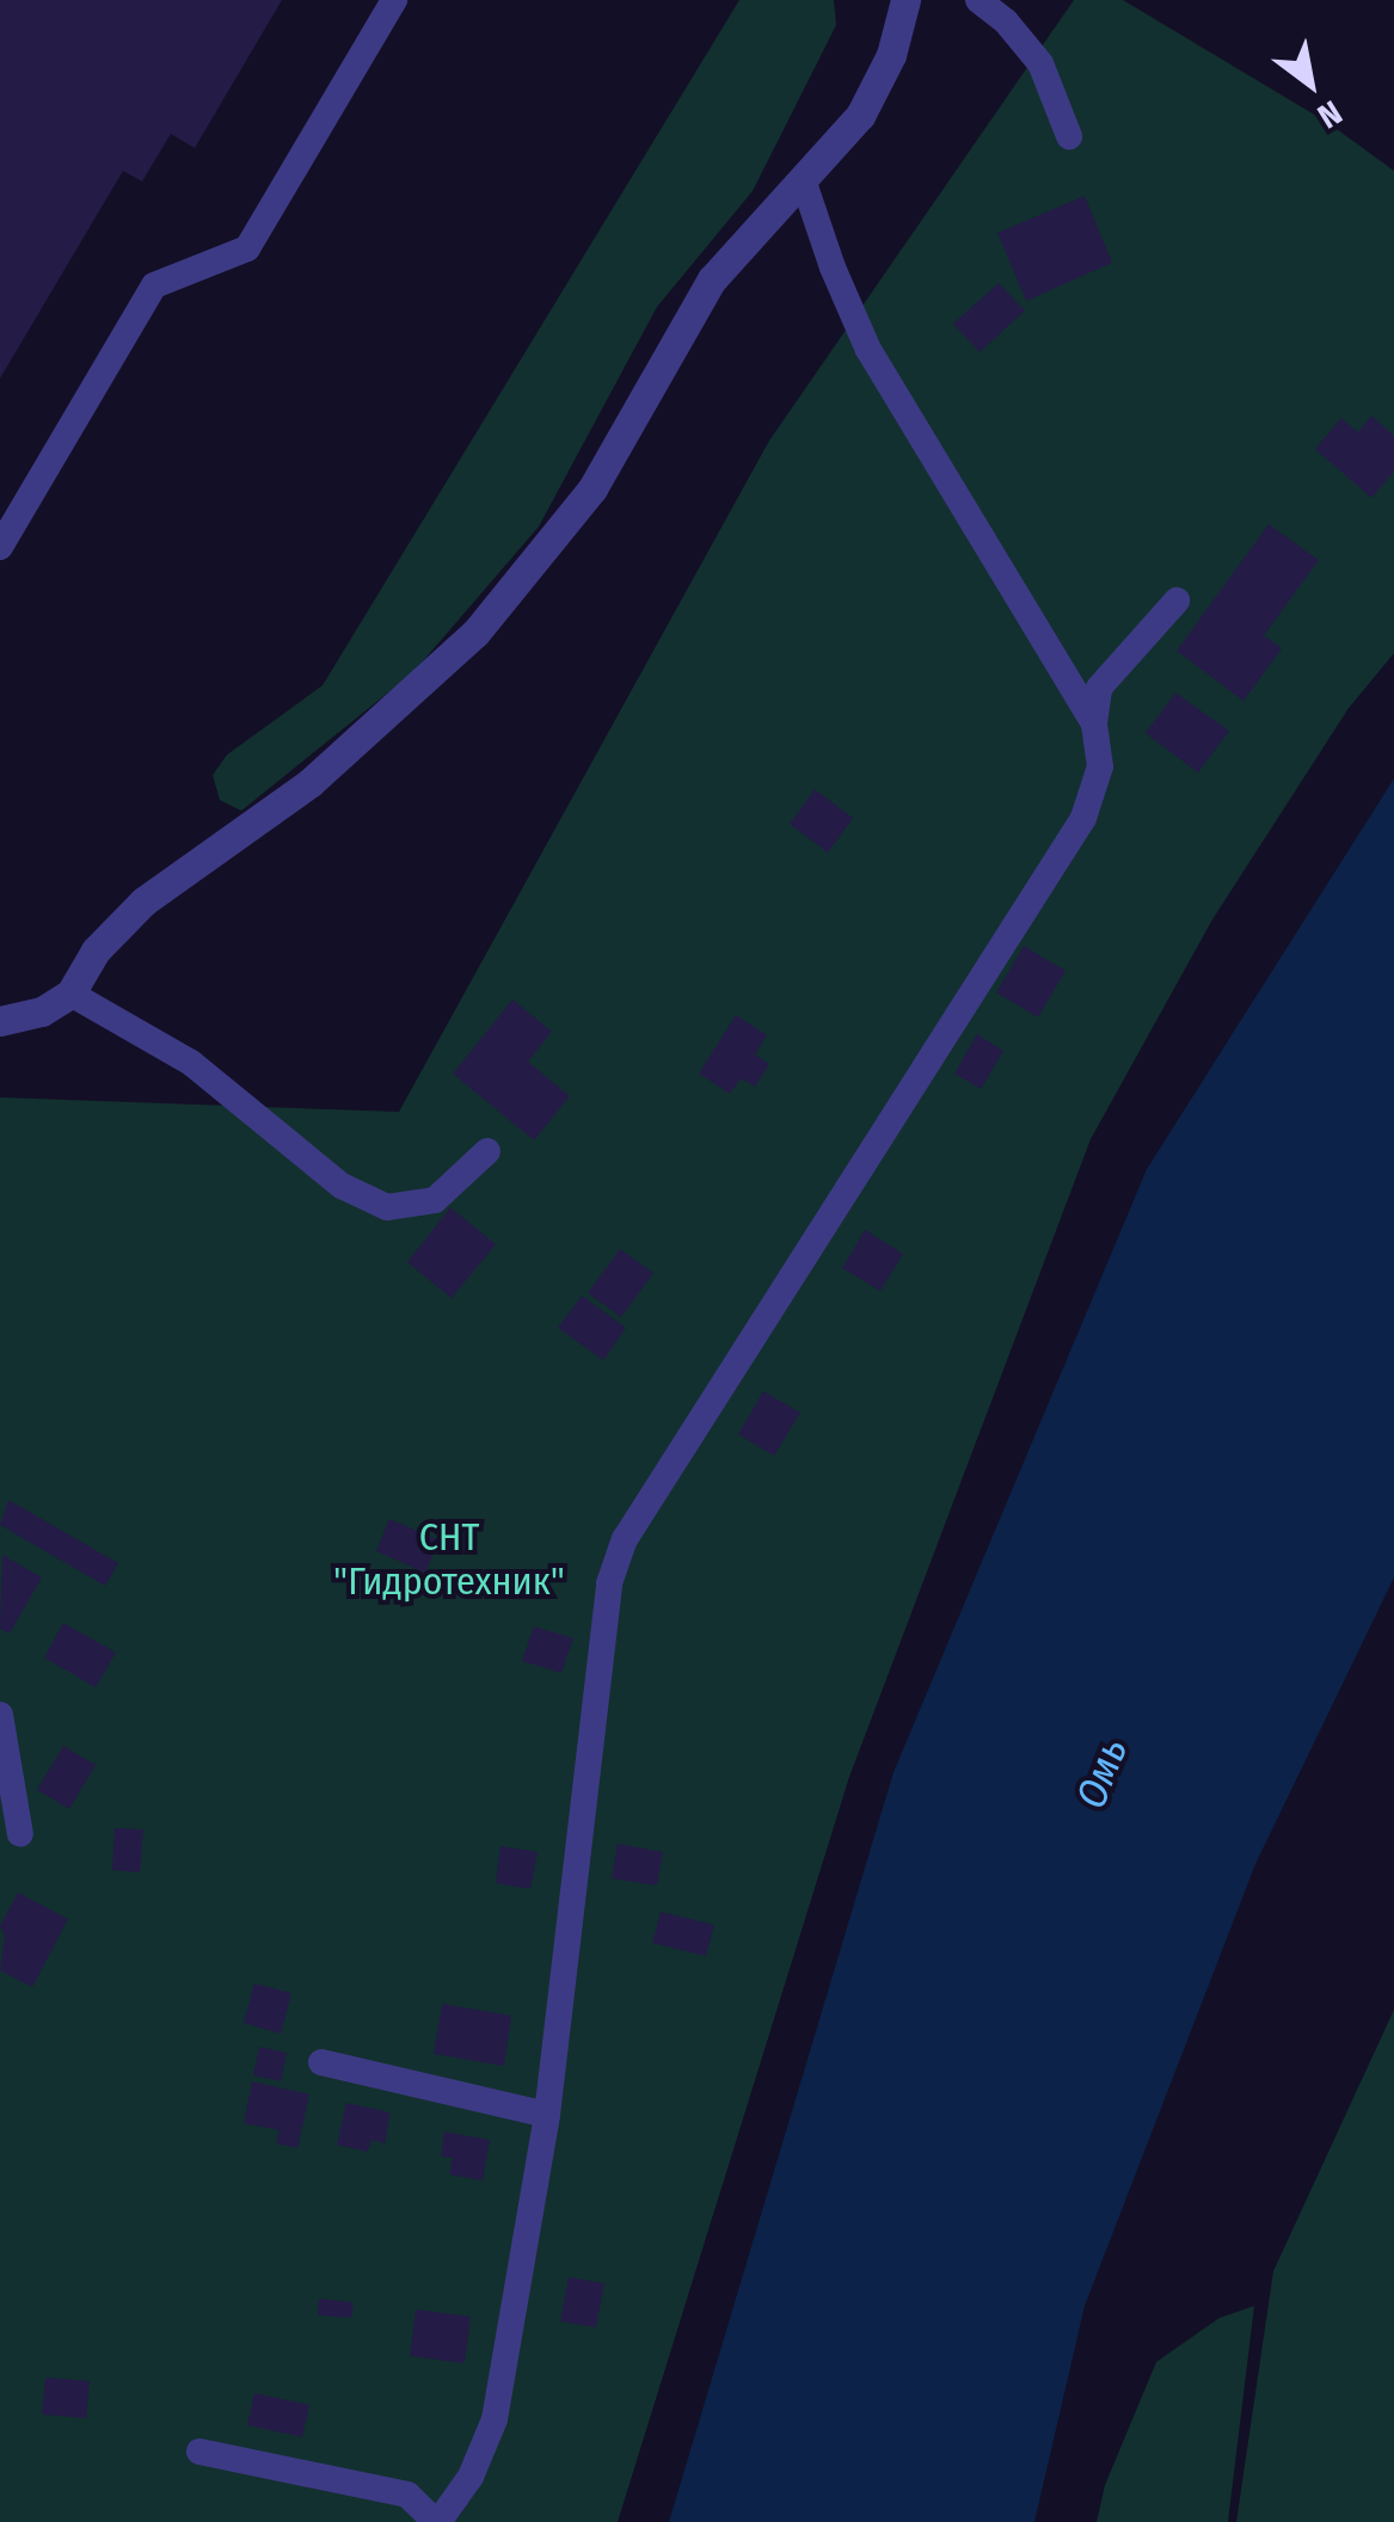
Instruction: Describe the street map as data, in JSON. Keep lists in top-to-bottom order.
{
  "water": ["Омь"],
  "parks": ["СНТ \"Гидротехник\""],
  "north": "bottom right"
}
